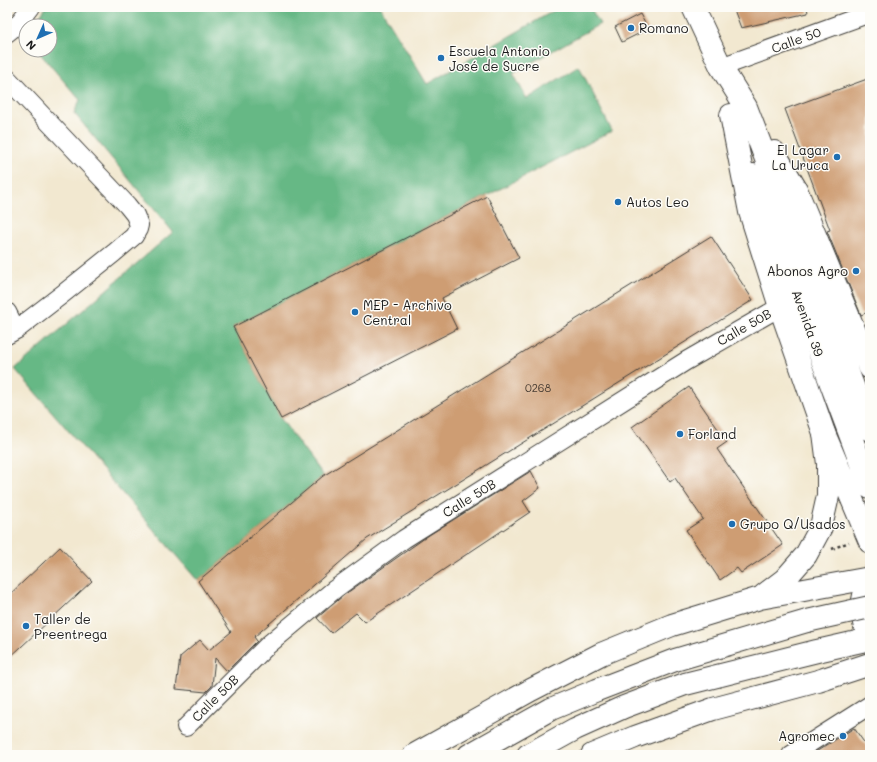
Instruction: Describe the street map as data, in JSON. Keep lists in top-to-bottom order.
{
  "streets": {
    "main road": ["Avenida 39"],
    "street": ["Calle 50", "Calle 50B"]
  },
  "crossings": [
    ["Calle 50", "Avenida 39"]
  ],
  "places": [
    "Romano",
    "Escuela Antonio José de Sucre",
    "El Lagar La Uruca",
    "Autos Leo",
    "Abonos Agro",
    "MEP - Archivo Central",
    "Forland",
    "Grupo Q/Usados",
    "Taller de Preentrega",
    "Agromec"
  ],
  "house_numbers": ["0268"],
  "north": "bottom left"
}
